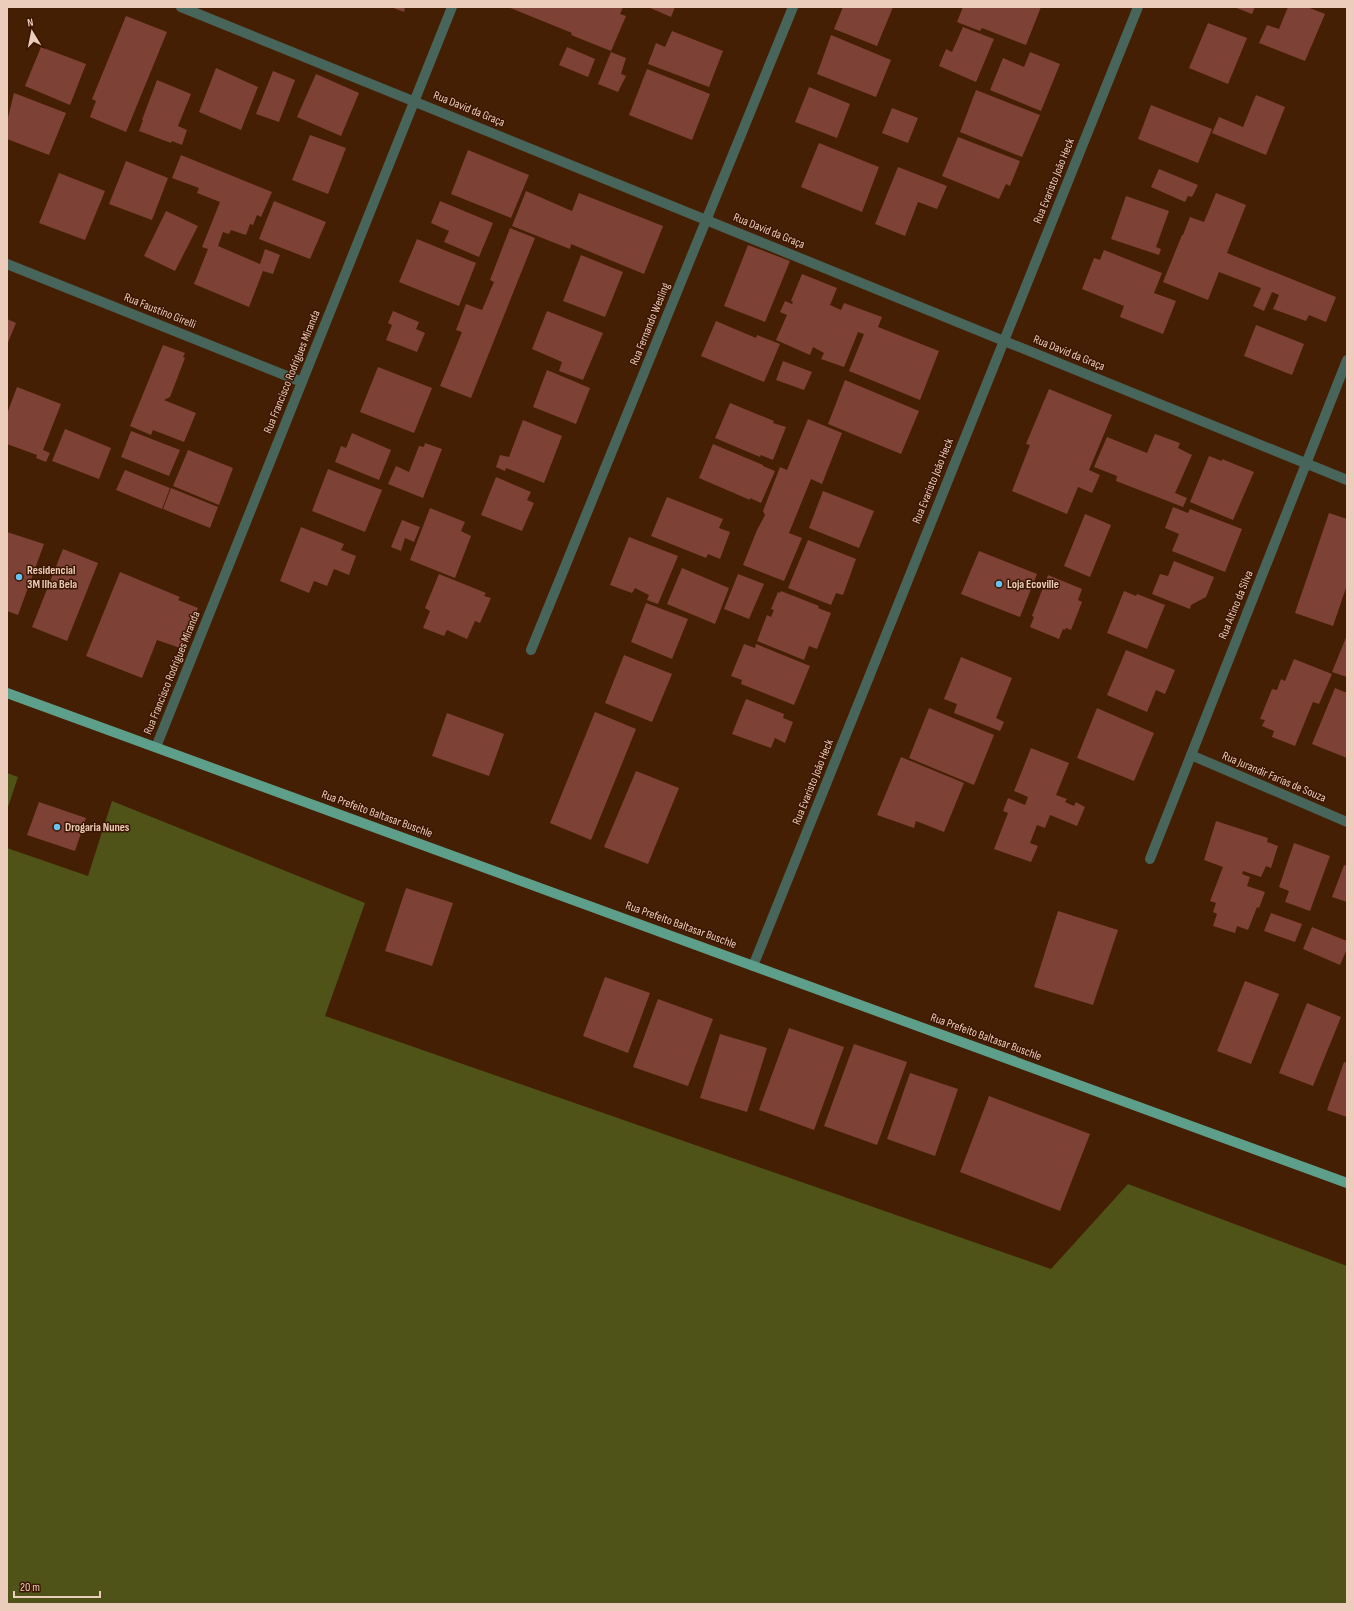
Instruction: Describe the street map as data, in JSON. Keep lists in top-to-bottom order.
{
  "streets": {
    "main road": ["Rua Prefeito Baltasar Buschle"],
    "street": [
      "Rua David da Graça",
      "Rua Evaristo João Heck",
      "Rua Faustino Girelli",
      "Rua Fernando Wesling",
      "Rua Francisco Rodrigues Miranda",
      "Rua Altino da Silva",
      "Rua Jurandir Farias de Souza"
    ]
  },
  "crossings": [
    ["Rua David da Graça", "Rua Evaristo João Heck"],
    ["Rua David da Graça", "Rua Fernando Wesling"],
    ["Rua David da Graça", "Rua Francisco Rodrigues Miranda"],
    ["Rua David da Graça", "Rua Altino da Silva"],
    ["Rua Evaristo João Heck", "Rua Prefeito Baltasar Buschle"],
    ["Rua Faustino Girelli", "Rua Francisco Rodrigues Miranda"],
    ["Rua Francisco Rodrigues Miranda", "Rua Prefeito Baltasar Buschle"],
    ["Rua Altino da Silva", "Rua Jurandir Farias de Souza"]
  ],
  "places": ["Residencial 3M Ilha Bela", "Loja Ecoville", "Drogaria Nunes"],
  "scale_bar": "20 m",
  "north": "top"
}
